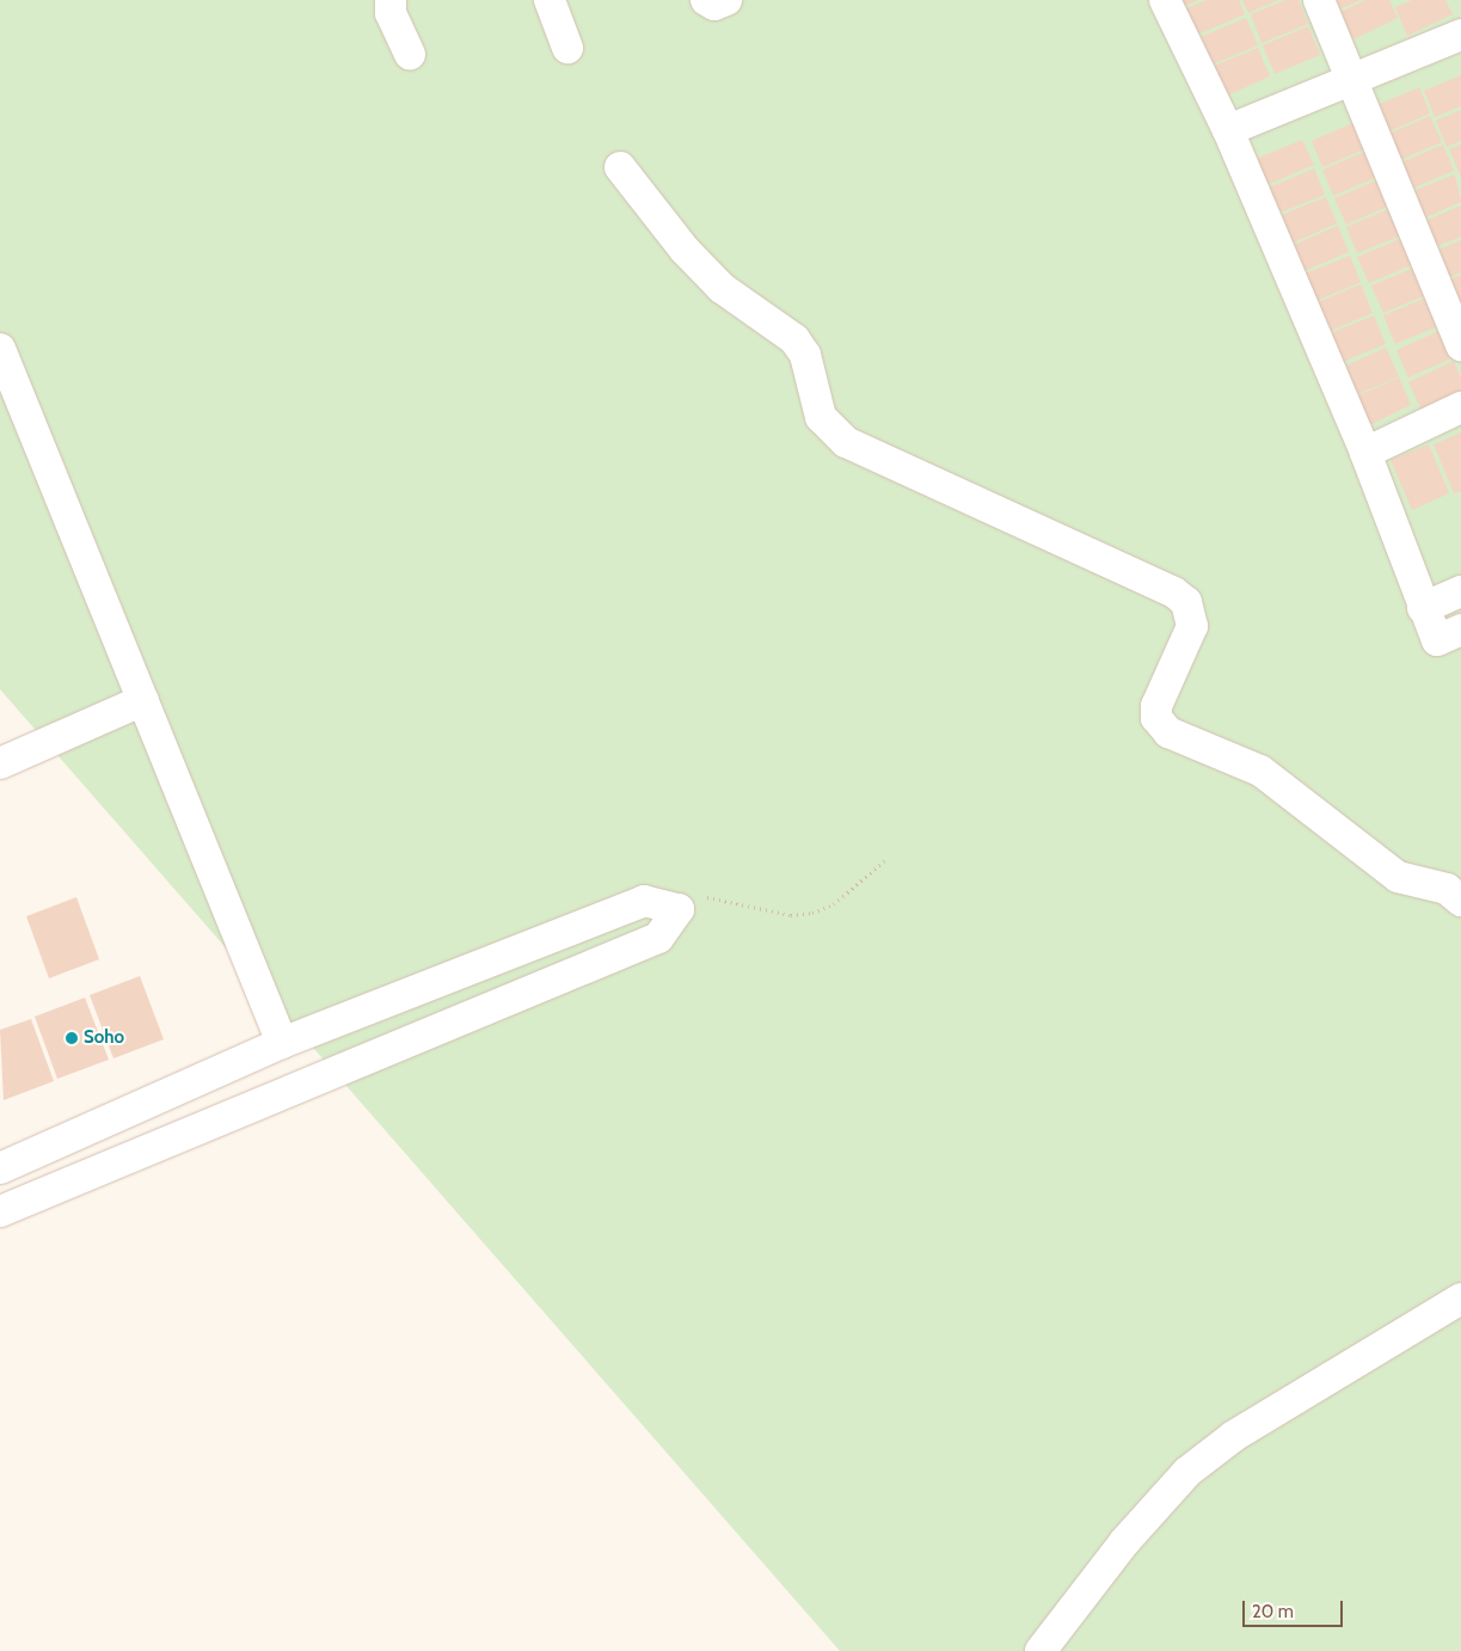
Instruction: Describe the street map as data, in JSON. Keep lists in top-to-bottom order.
{
  "places": ["Soho"],
  "scale_bar": "20 m"
}
